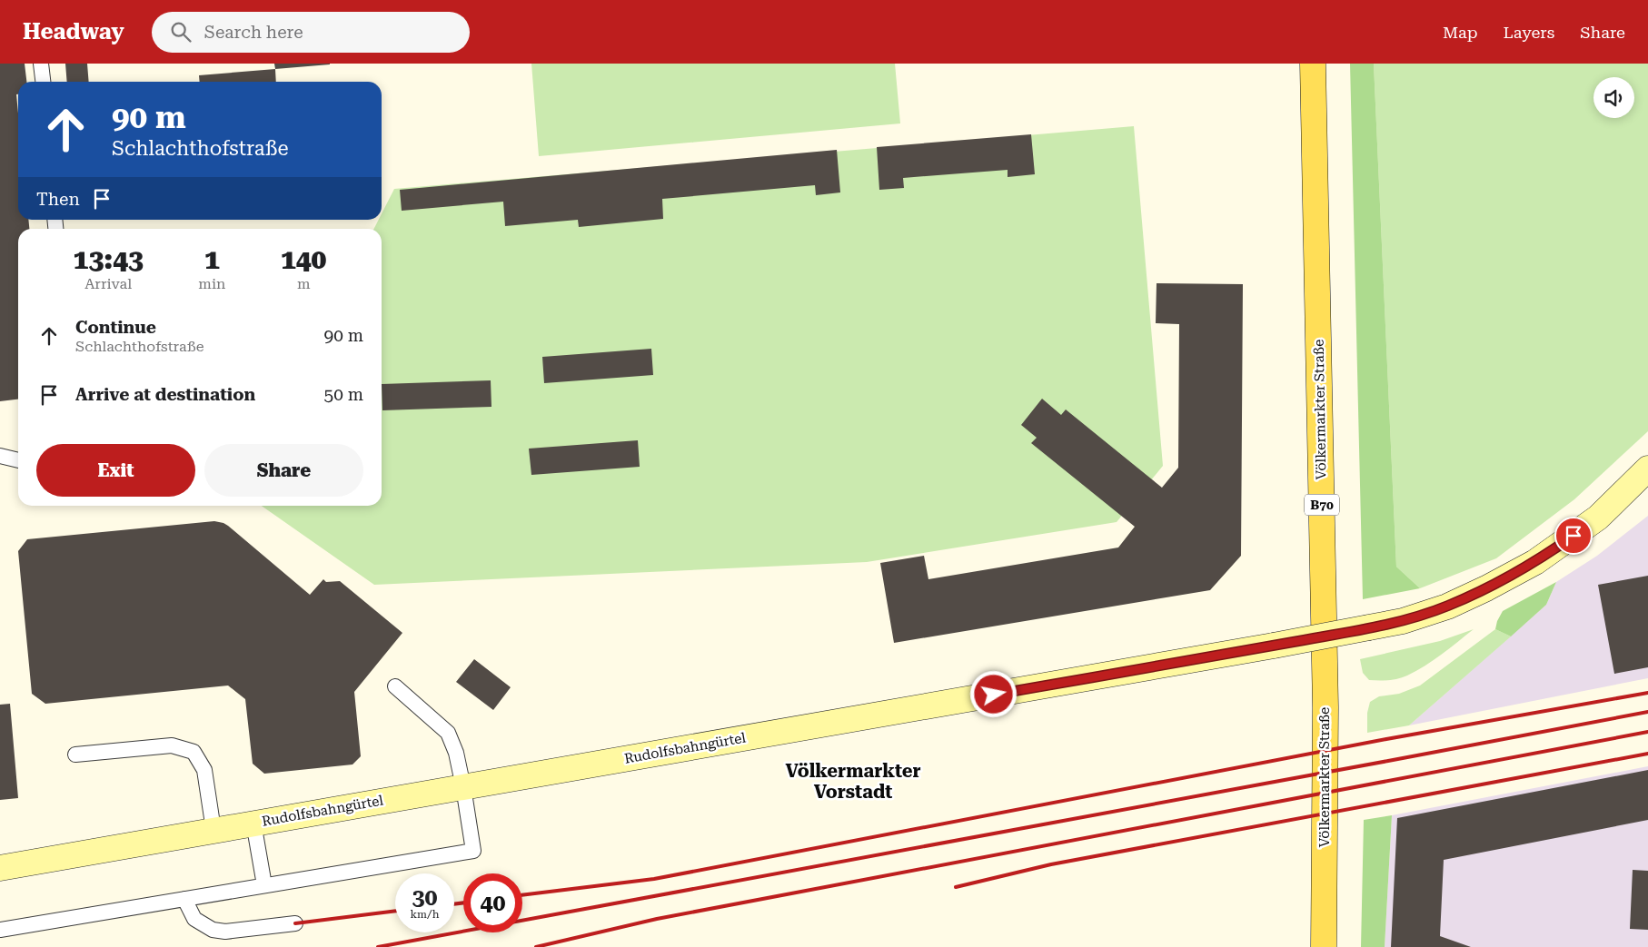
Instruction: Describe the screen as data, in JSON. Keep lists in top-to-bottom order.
{
  "streets": {
    "main road": ["Völkermarkter Straße", "B70"],
    "street": ["Rudolfsbahngürtel"]
  },
  "districts": ["Völkermarkter Vorstadt"],
  "page": {
    "header": "Headway",
    "search": "Search here",
    "nav": ["Map", "Layers", "Share"],
    "turn": ["90 m", "Schlachthofstraße"],
    "then": "Then",
    "eta": [
      "13:43",
      "Arrival",
      "1",
      "min",
      "140",
      "m"
    ],
    "list": [
      {
        "name": "Continue",
        "note": "Schlachthofstraße",
        "value": "90 m"
      },
      {
        "name": "Arrive at destination",
        "value": "50 m"
      }
    ],
    "buttons": ["Exit", "Share"],
    "speed": "30 km/h",
    "limit": "40"
  }
}
